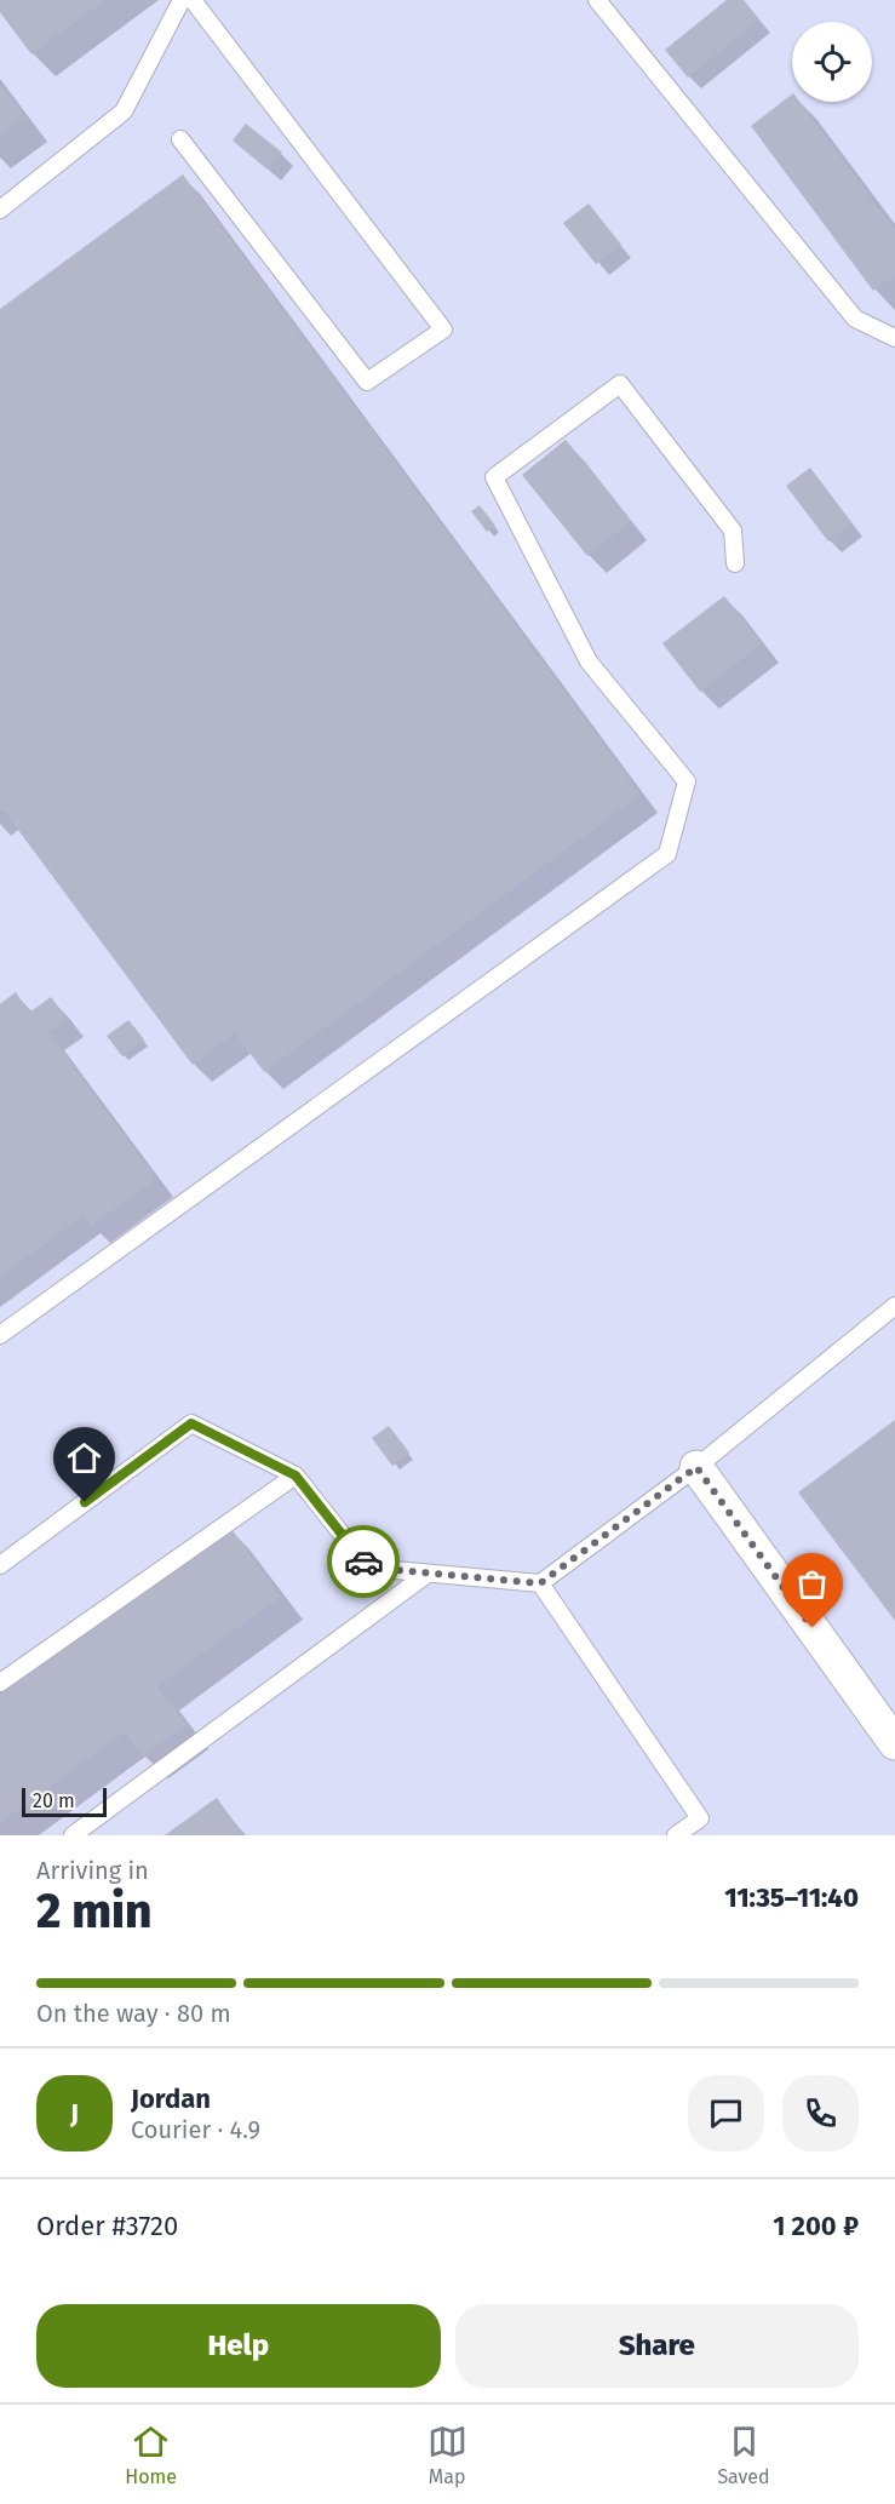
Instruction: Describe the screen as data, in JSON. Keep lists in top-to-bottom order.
{
  "scale_bar": "20 m",
  "page": {
    "scale": "20 m",
    "heading": ["2 min", "Arriving in", "11:35–11:40"],
    "panel": [
      "Jordan",
      "Courier · 4.9",
      "Order #3720",
      "1 200 ₽"
    ],
    "bar": "On the way · 80 m",
    "round": "J",
    "buttons": ["Help", "Share"],
    "tabs": ["Home", "Map", "Saved"]
  }
}
